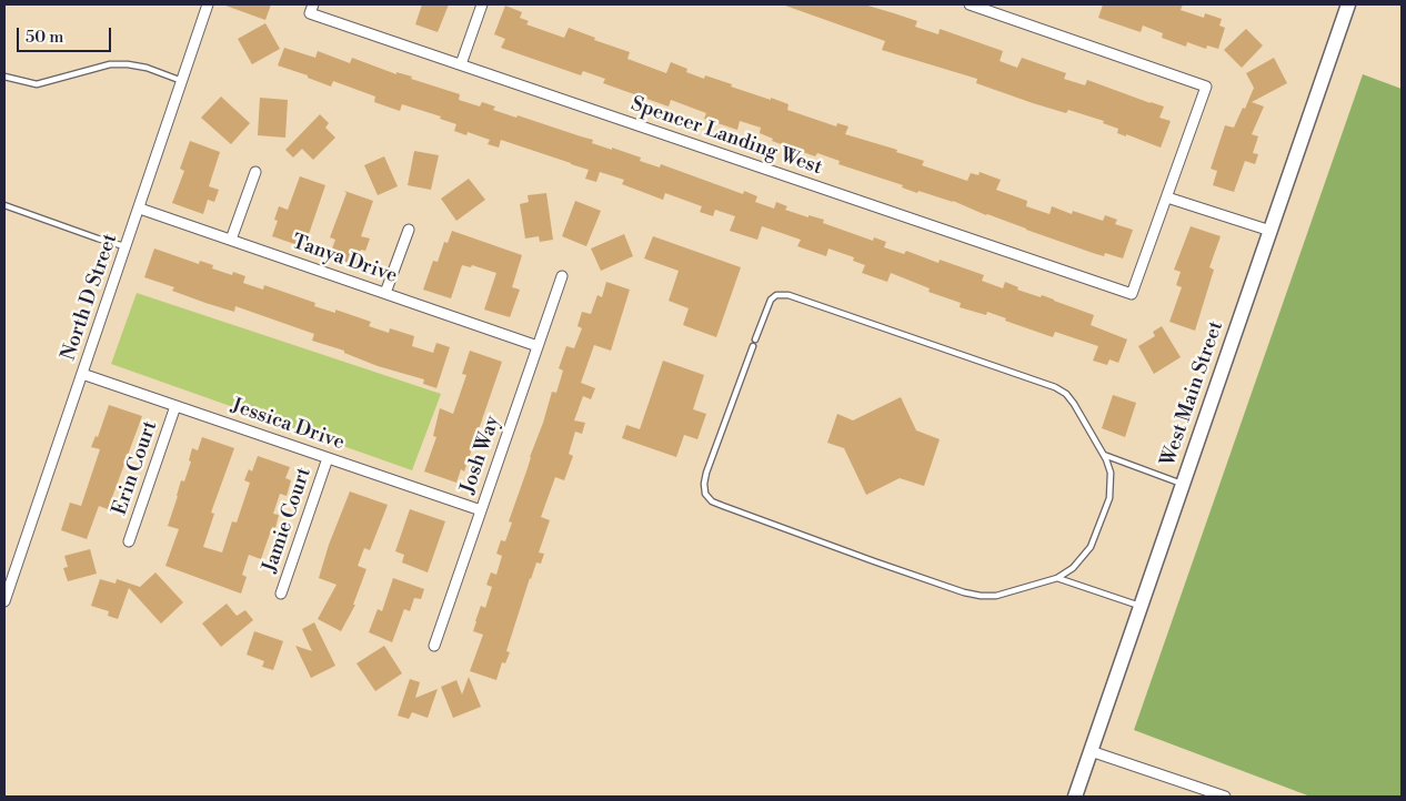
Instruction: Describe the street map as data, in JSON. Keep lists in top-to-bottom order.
{
  "streets": {
    "main road": ["West Main Street"],
    "street": [
      "Spencer Landing West",
      "Tanya Drive",
      "North D Street",
      "Jessica Drive",
      "Josh Way",
      "Erin Court",
      "Jamie Court"
    ]
  },
  "crossings": [
    ["Tanya Drive", "North D Street"],
    ["Tanya Drive", "Josh Way"],
    ["North D Street", "Jessica Drive"],
    ["Jessica Drive", "Josh Way"],
    ["Jessica Drive", "Erin Court"],
    ["Jessica Drive", "Jamie Court"]
  ],
  "scale_bar": "50 m"
}
